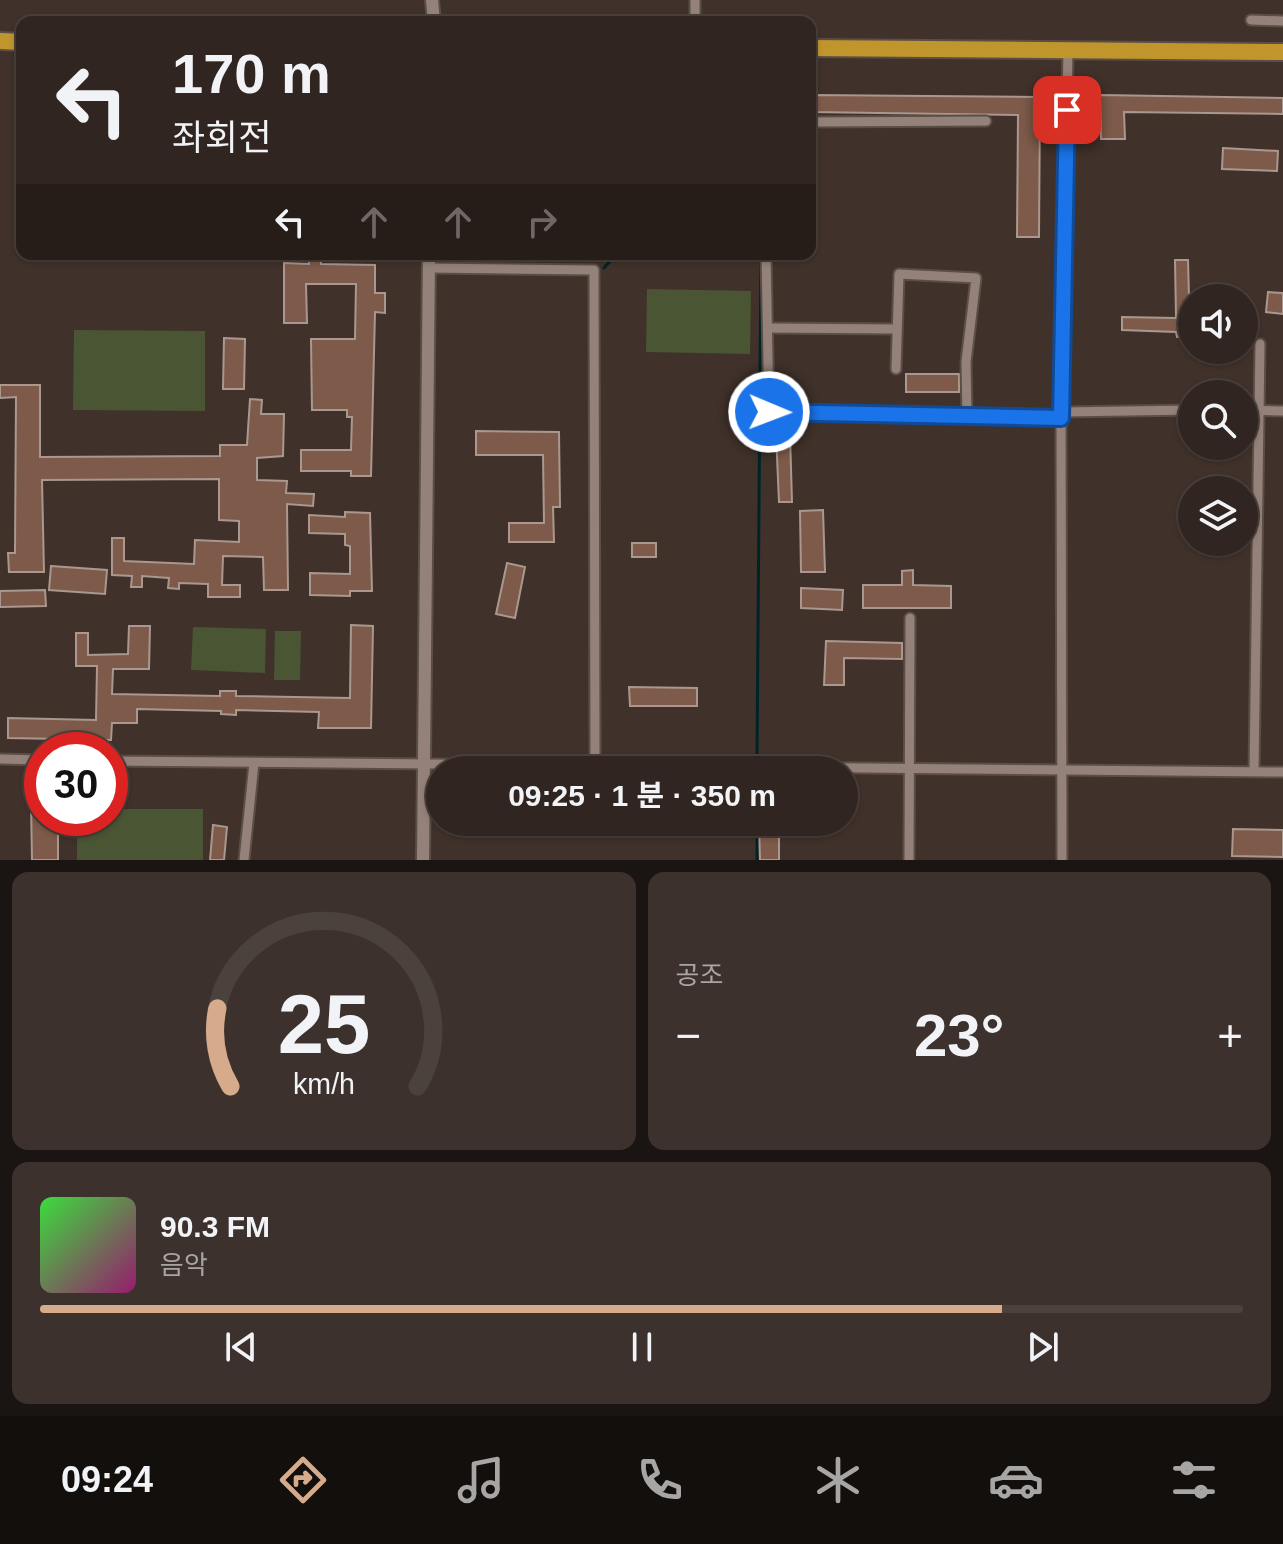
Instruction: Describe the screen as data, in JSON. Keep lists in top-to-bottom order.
{
  "page": {
    "turn": ["170 m", "좌회전"],
    "limit": "30",
    "trip": "09:25 · 1 분 · 350 m",
    "tile": "공조",
    "heat": ["−", "23°", "+"],
    "song": ["90.3 FM", "음악"],
    "tabs": "09:24",
    "gauge": ["25", "km/h"]
  }
}
